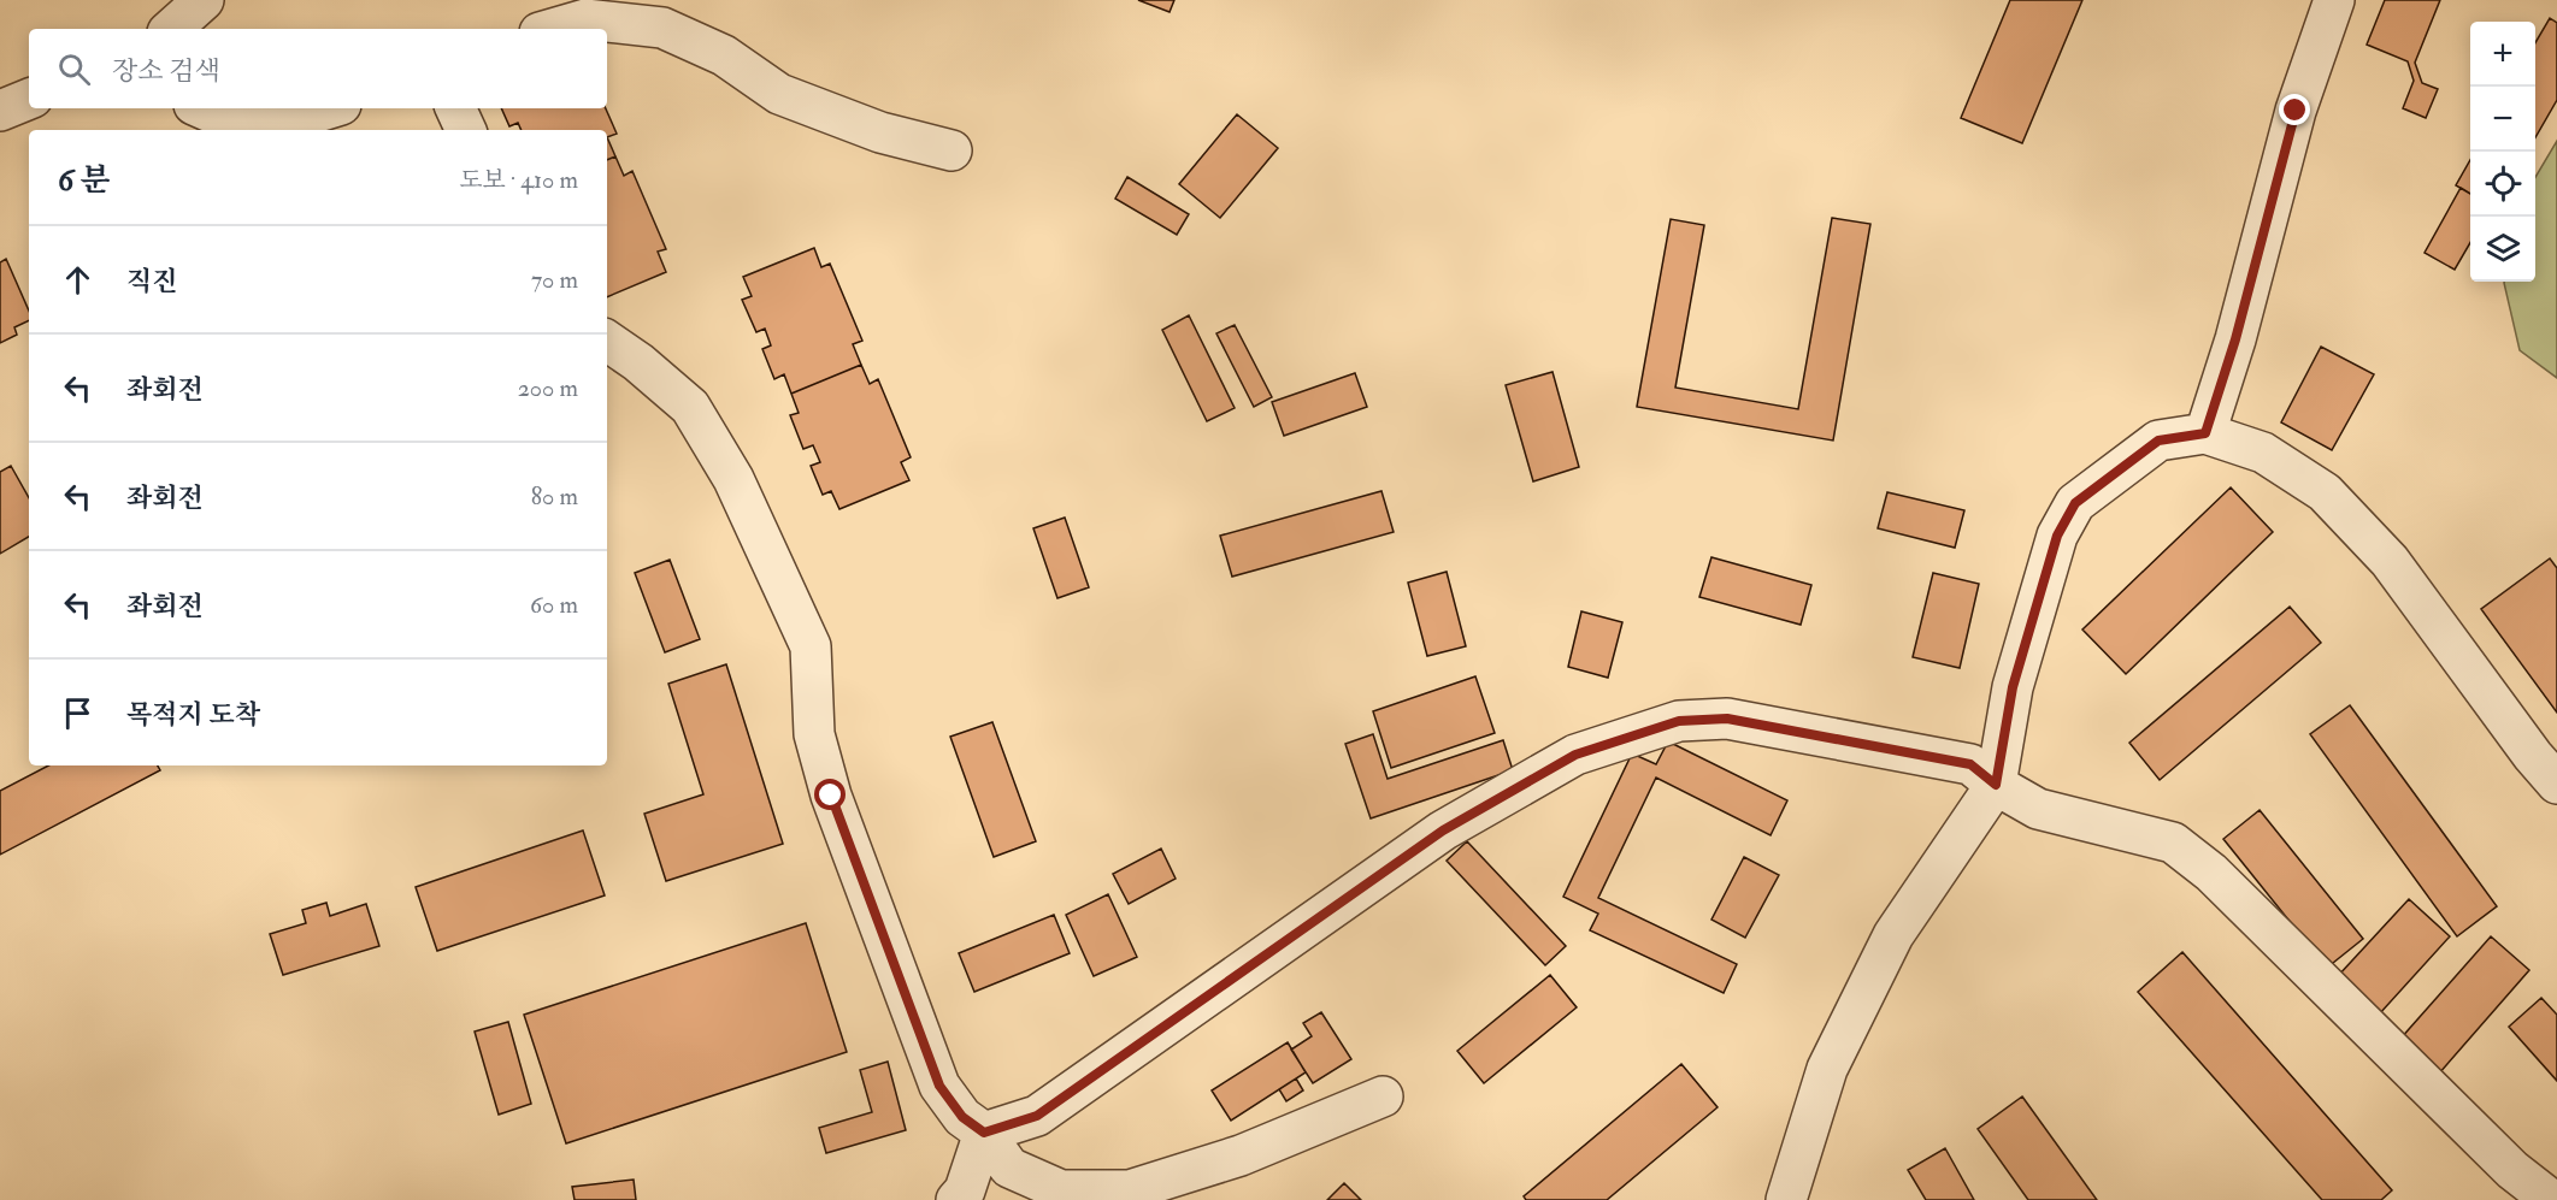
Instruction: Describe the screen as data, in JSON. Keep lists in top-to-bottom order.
{
  "page": {
    "map_buttons": ["+", "−"],
    "search": "장소 검색",
    "heading": ["6 분", "도보 · 410 m"],
    "list": [
      ["직진", "70 m"],
      ["좌회전", "200 m"],
      ["좌회전", "80 m"],
      ["좌회전", "60 m"],
      "목적지 도착"
    ]
  }
}
